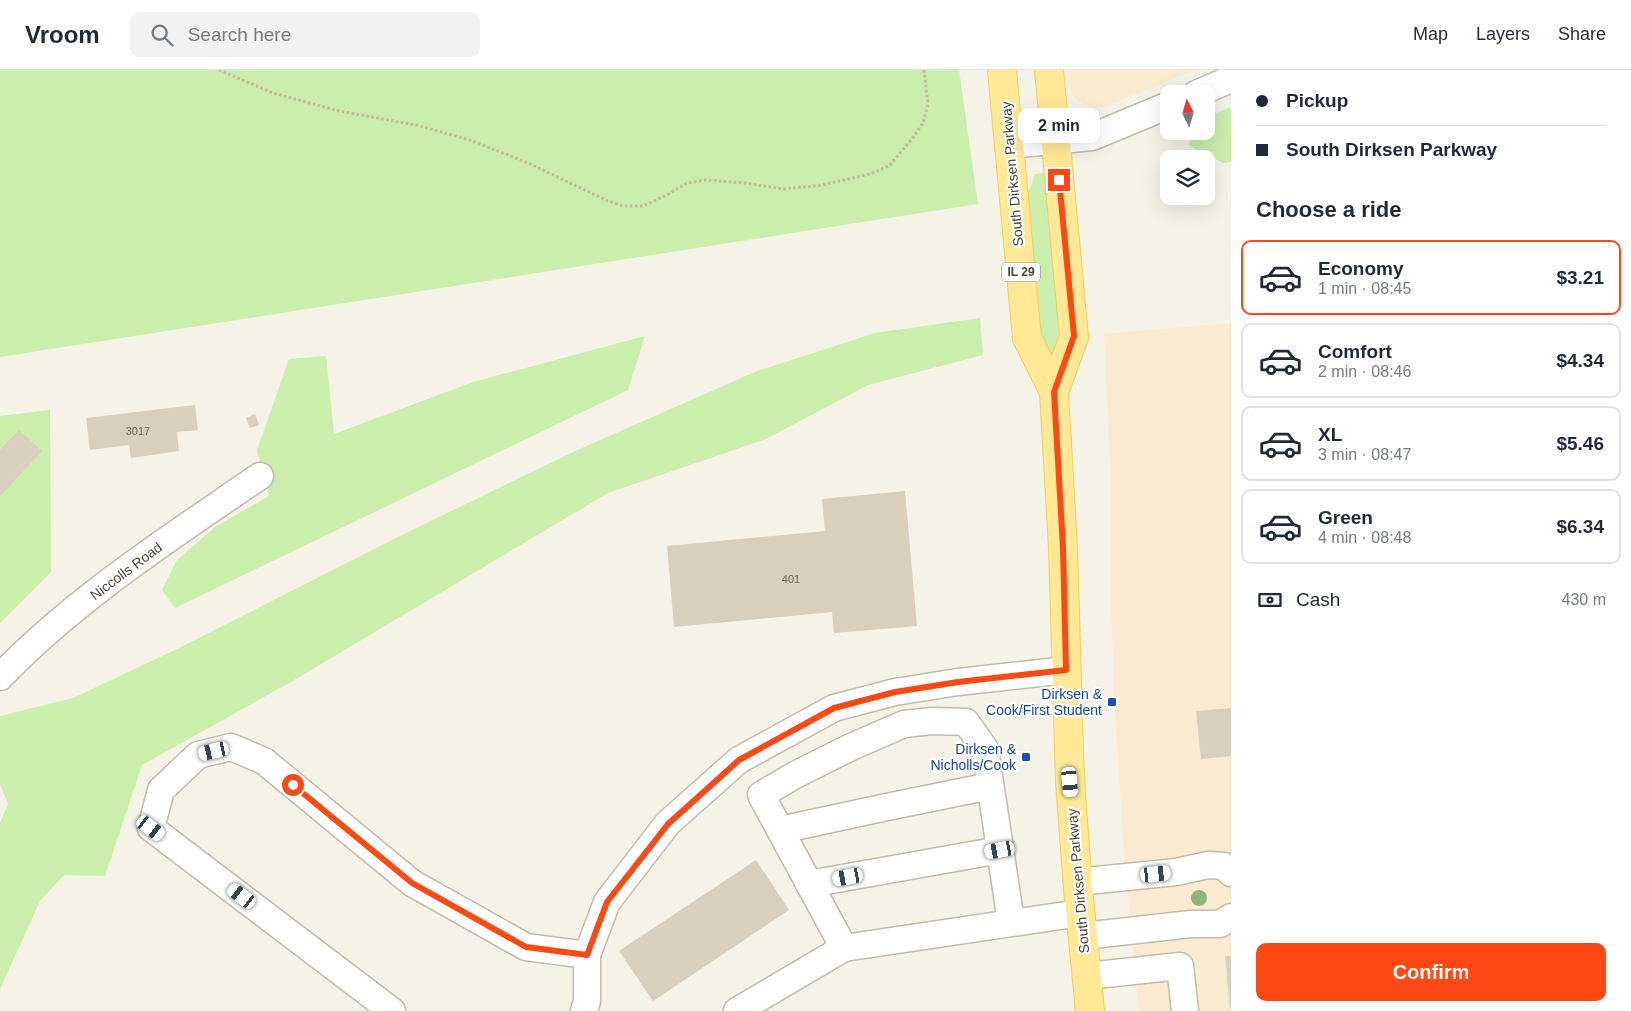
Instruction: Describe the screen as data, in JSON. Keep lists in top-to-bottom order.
{
  "streets": {
    "main road": ["South Dirksen Parkway", "IL 29"],
    "street": ["Niccolls Road"]
  },
  "places": {
    "transit": ["Dirksen & Cook/First Student", "Dirksen & Nicholls/Cook"]
  },
  "house_numbers": ["3017", "401"],
  "north": "top",
  "page": {
    "header": "Vroom",
    "search": "Search here",
    "nav": ["Map", "Layers", "Share"],
    "banner": ["Pickup", "South Dirksen Parkway"],
    "bubble": "2 min",
    "heading": "Choose a ride",
    "list": [
      {
        "name": "Economy",
        "note": "1 min · 08:45",
        "value": "$3.21"
      },
      {
        "name": "Comfort",
        "note": "2 min · 08:46",
        "value": "$4.34"
      },
      {
        "name": "XL",
        "note": "3 min · 08:47",
        "value": "$5.46"
      },
      {
        "name": "Green",
        "note": "4 min · 08:48",
        "value": "$6.34"
      }
    ],
    "pay": ["Cash", "430 m"],
    "buttons": "Confirm"
  }
}
